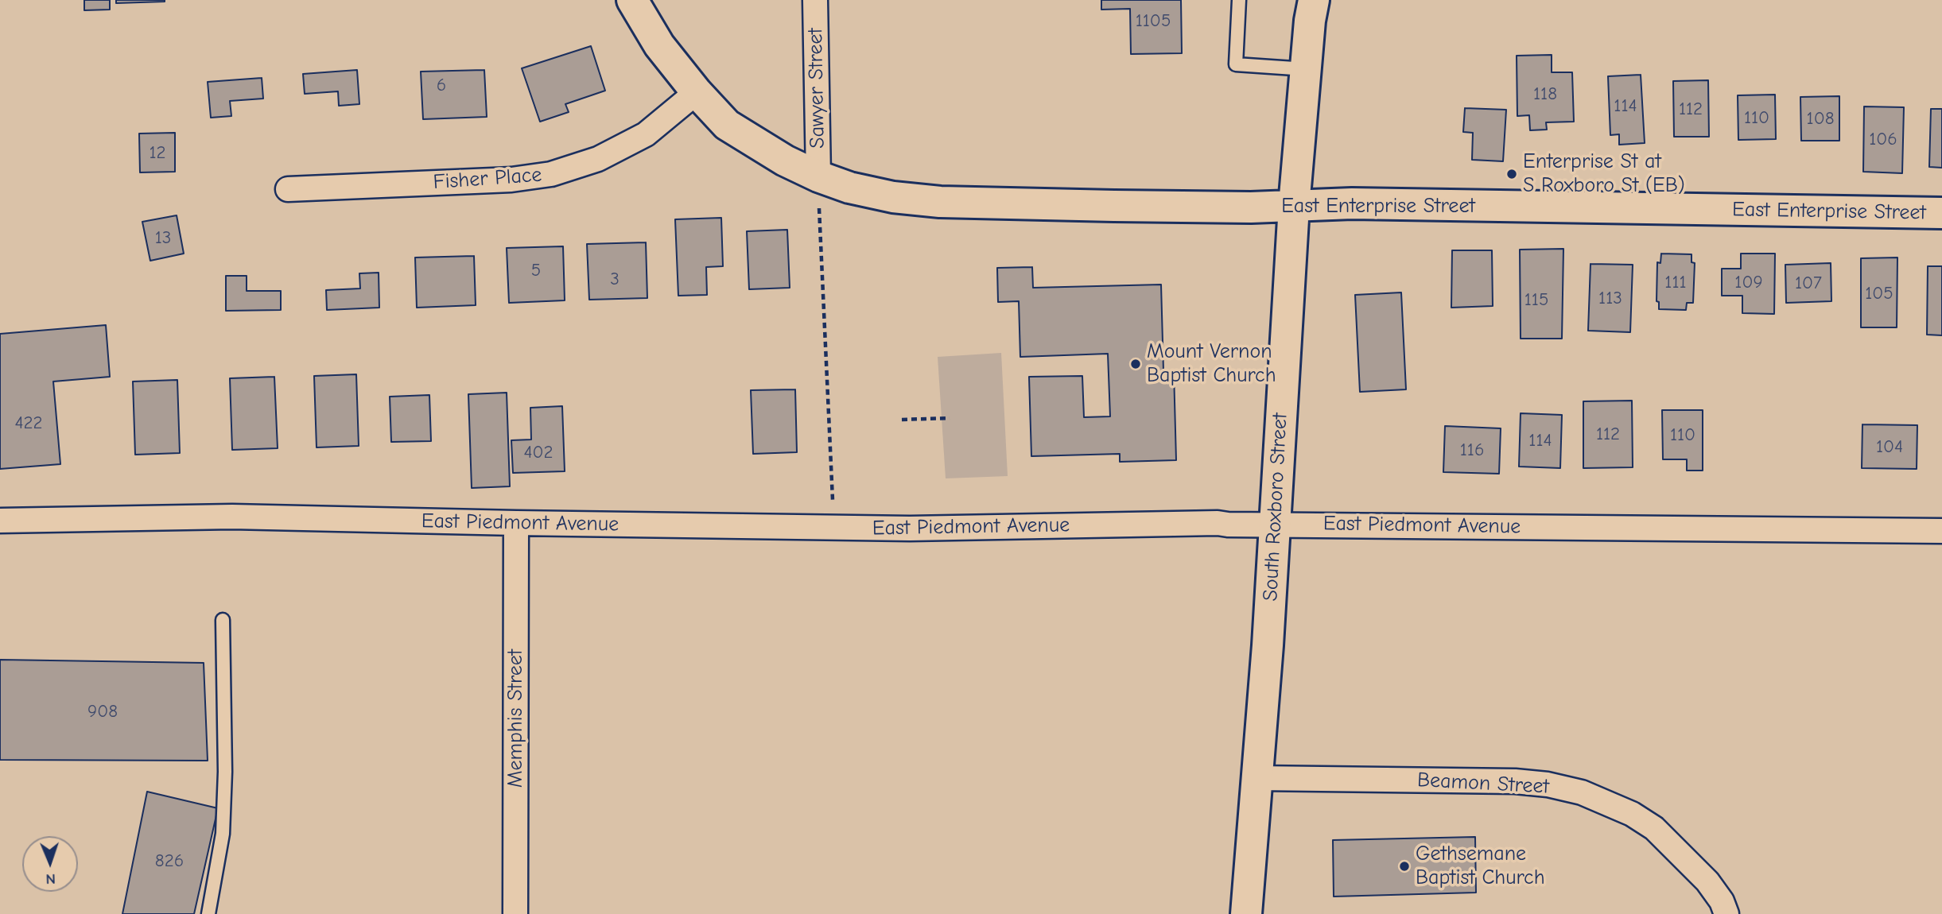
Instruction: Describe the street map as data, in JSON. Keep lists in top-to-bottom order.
{
  "streets": {
    "street": [
      "Sawyer Street",
      "Fisher Place",
      "East Enterprise Street",
      "South Roxboro Street",
      "East Piedmont Avenue",
      "Memphis Street",
      "Beamon Street"
    ]
  },
  "crossings": [
    ["Sawyer Street", "East Enterprise Street"],
    ["Fisher Place", "East Enterprise Street"],
    ["East Enterprise Street", "South Roxboro Street"],
    ["South Roxboro Street", "East Piedmont Avenue"],
    ["South Roxboro Street", "Beamon Street"],
    ["East Piedmont Avenue", "Memphis Street"]
  ],
  "places": ["Enterprise St at S Roxboro St (EB)", "Mount Vernon Baptist Church", "Gethsemane Baptist Church"],
  "house_numbers": [
    "1105",
    "6",
    "118",
    "114",
    "112",
    "110",
    "108",
    "106",
    "12",
    "13",
    "5",
    "3",
    "111",
    "109",
    "107",
    "105",
    "113",
    "115",
    "422",
    "112",
    "110",
    "114",
    "104",
    "116",
    "402",
    "908",
    "826"
  ],
  "north": "bottom"
}
